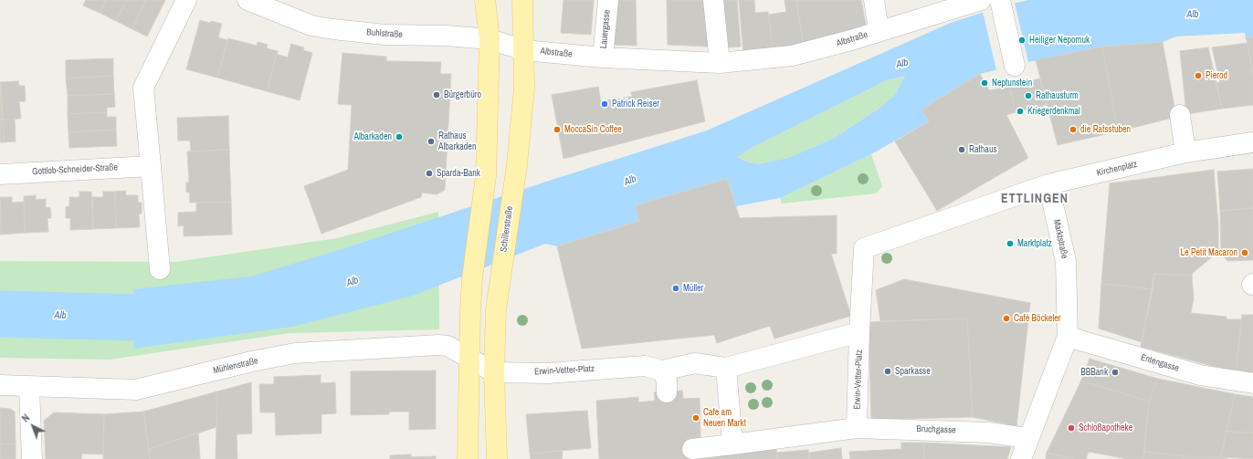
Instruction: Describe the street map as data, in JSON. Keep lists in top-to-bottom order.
{
  "streets": {
    "main road": ["Schillerstraße"],
    "street": [
      "Lauergasse",
      "Buhlstraße",
      "Albstraße",
      "Kirchenplatz",
      "Gottlob-Schneider-Straße",
      "Marktstraße",
      "Entengasse",
      "Mühlenstraße",
      "Erwin-Vetter-Platz",
      "Bruchgasse"
    ]
  },
  "crossings": [
    ["Lauergasse", "Albstraße"],
    ["Buhlstraße", "Albstraße"],
    ["Buhlstraße", "Schillerstraße"],
    ["Albstraße", "Schillerstraße"],
    ["Kirchenplatz", "Marktstraße"],
    ["Kirchenplatz", "Erwin-Vetter-Platz"],
    ["Schillerstraße", "Erwin-Vetter-Platz"],
    ["Marktstraße", "Entengasse"],
    ["Marktstraße", "Erwin-Vetter-Platz"],
    ["Marktstraße", "Bruchgasse"],
    ["Mühlenstraße", "Erwin-Vetter-Platz"],
    ["Erwin-Vetter-Platz", "Bruchgasse"]
  ],
  "districts": ["ETTLINGEN"],
  "water": ["Alb"],
  "places": [
    "Heiliger Nepomuk",
    "Pierod",
    "Neptunstein",
    "Bürgerbüro",
    "Rathausturm",
    "Patrick Reiser",
    "Kriegerdenkmal",
    "MoccaSin Coffee",
    "die Ratsstuben",
    "Albarkaden",
    "Rathaus Albarkaden",
    "Rathaus",
    "Sparda-Bank",
    "Marktplatz",
    "Le Petit Macaron",
    "Müller",
    "Café Böckeler",
    "Sparkasse",
    "BBBank",
    "Cafe am Neuen Markt",
    "Schloßapotheke"
  ],
  "north": "top left"
}
